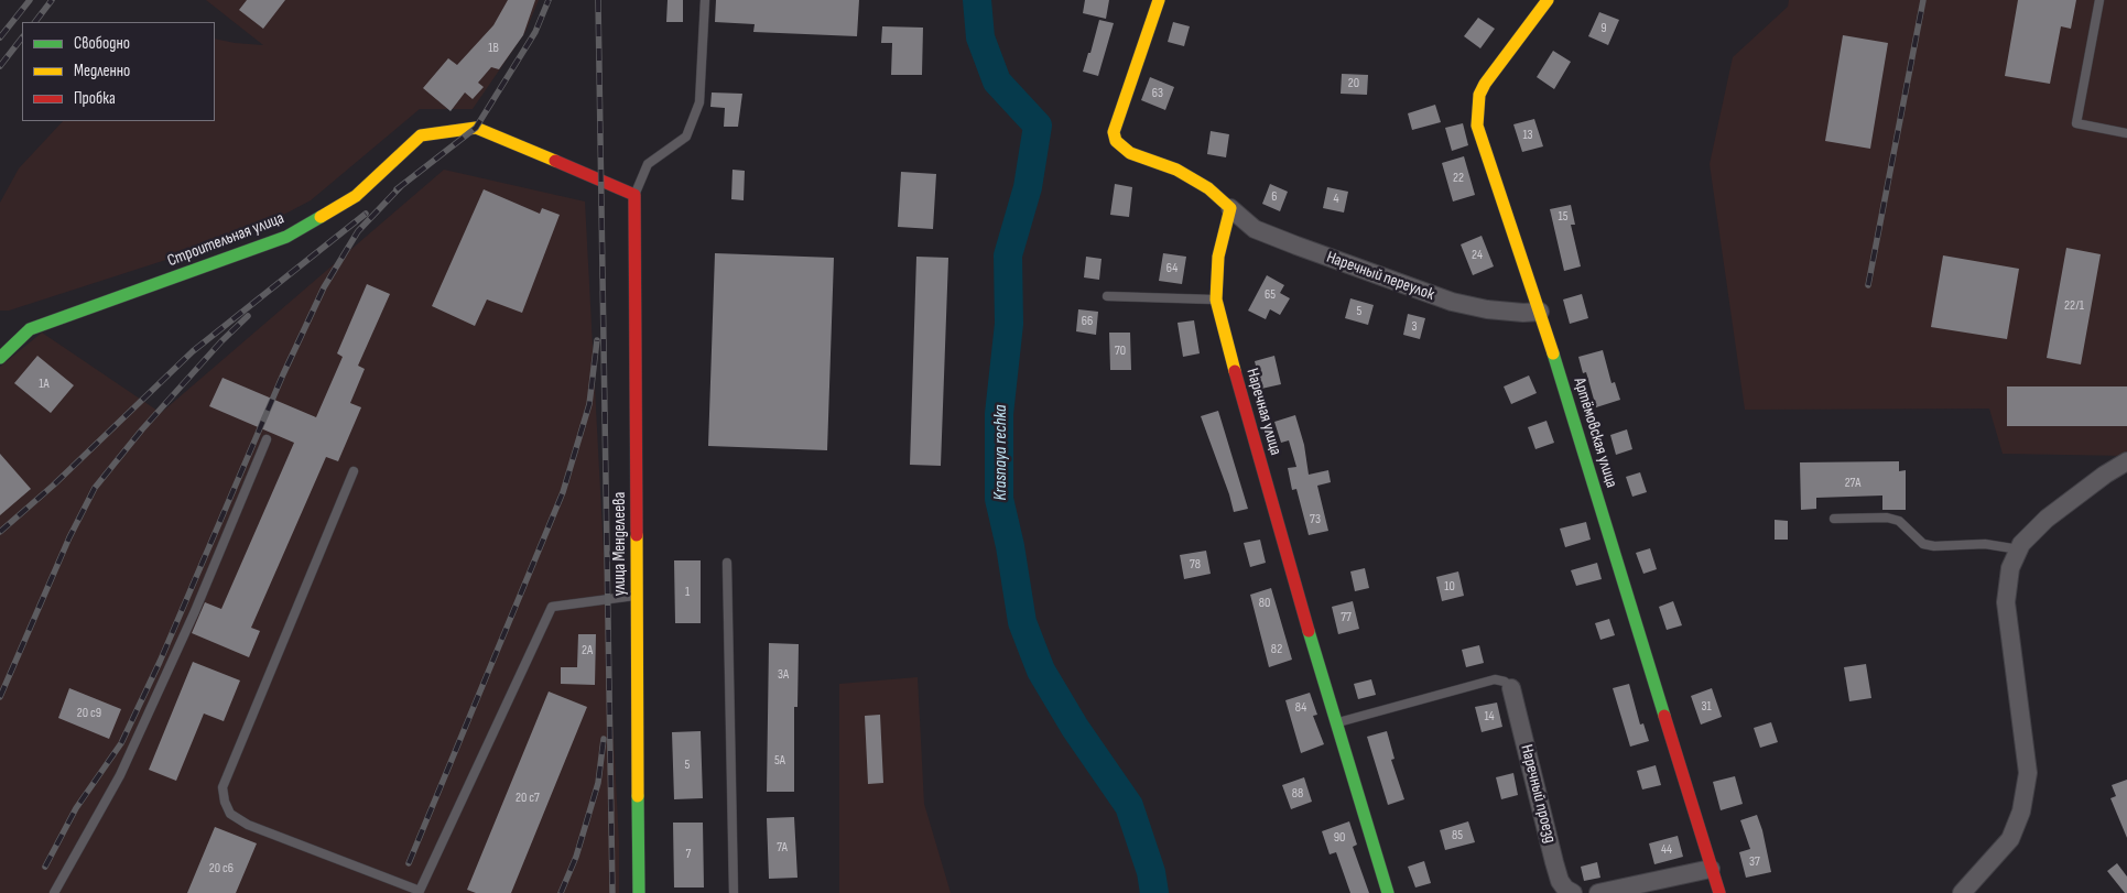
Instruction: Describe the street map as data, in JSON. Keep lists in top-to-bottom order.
{
  "streets": {
    "street": [
      "Строительная улица",
      "Наречный переулок",
      "Наречная улица",
      "Артёмовская улица",
      "улица Менделеева",
      "Наречный проезд"
    ]
  },
  "crossings": [
    ["Строительная улица", "улица Менделеева"],
    ["Наречный переулок", "Наречная улица"],
    ["Наречный переулок", "Артёмовская улица"]
  ],
  "water": ["Krasnaya rechka"],
  "house_numbers": [
    "9",
    "1В",
    "20",
    "63",
    "13",
    "22",
    "6",
    "4",
    "15",
    "24",
    "64",
    "65",
    "22/1",
    "5",
    "66",
    "3",
    "70",
    "1А",
    "27А",
    "73",
    "78",
    "10",
    "1",
    "80",
    "77",
    "82",
    "2А",
    "3А",
    "31",
    "84",
    "20 с9",
    "14",
    "5А",
    "5",
    "88",
    "20 с7",
    "85",
    "90",
    "7А",
    "44",
    "7",
    "37",
    "20 с6"
  ],
  "legend": ["Свободно", "Медленно", "Пробка"]
}
